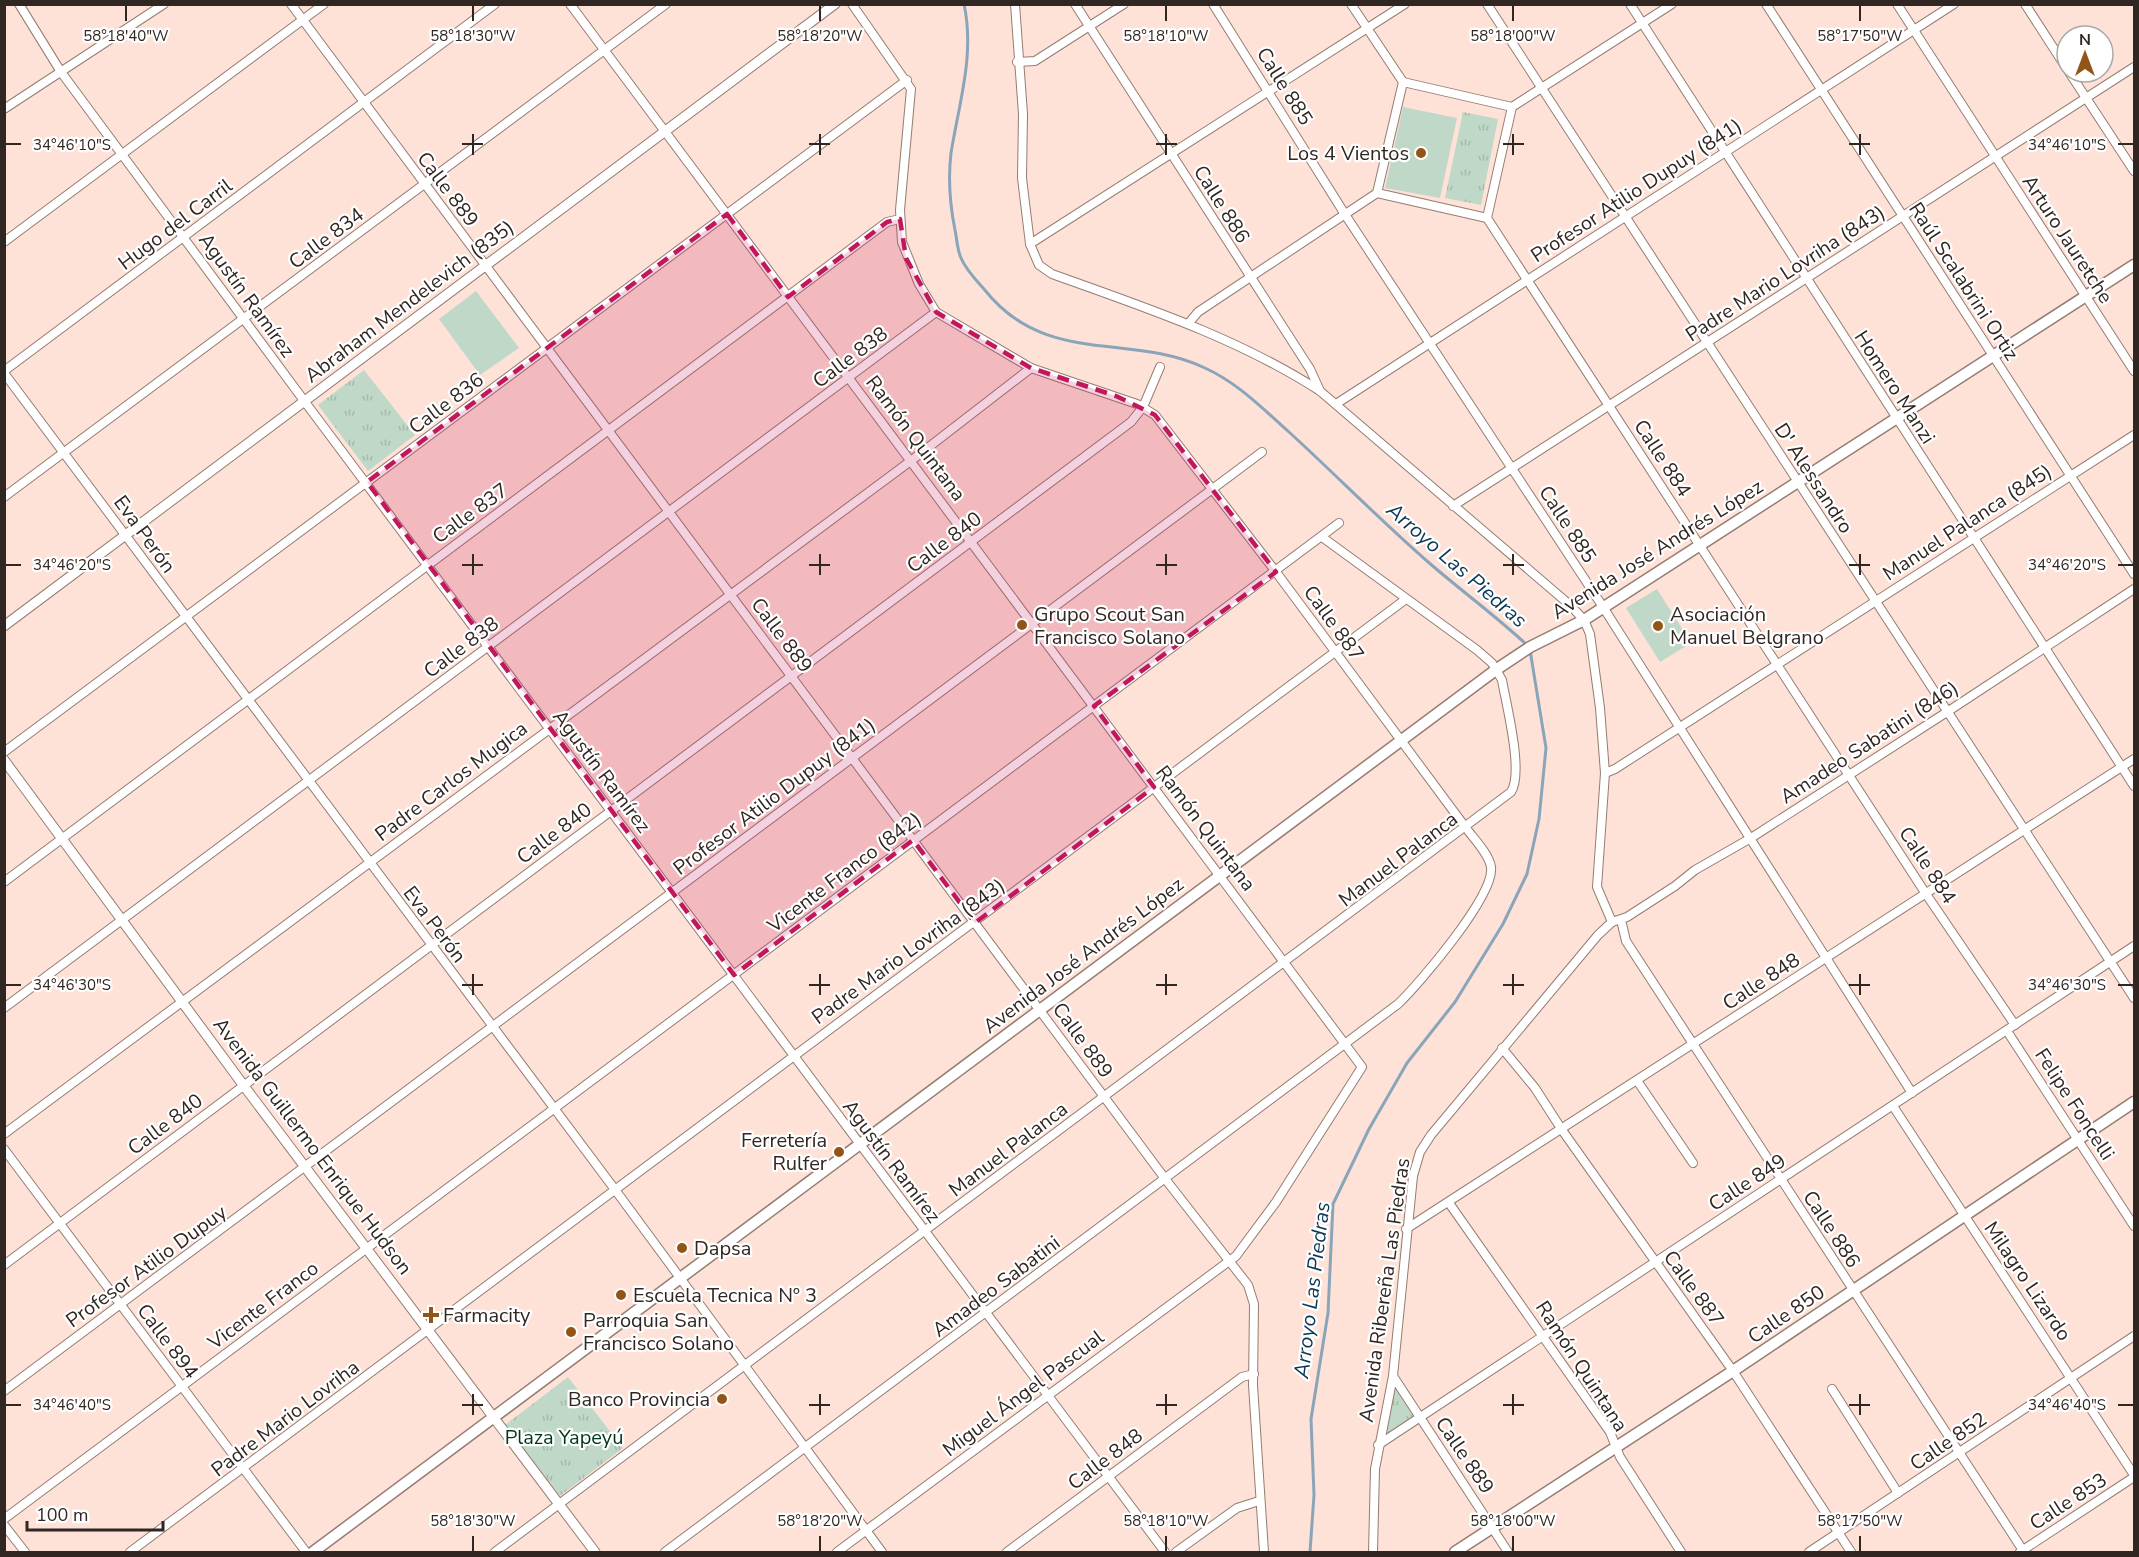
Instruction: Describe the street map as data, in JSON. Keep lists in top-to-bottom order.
{
  "streets": {
    "main road": ["Avenida José Andrés López", "Calle 850"],
    "street": [
      "Calle 885",
      "Calle 889",
      "Profesor Atilio Dupuy (841)",
      "Calle 886",
      "Hugo del Carril",
      "Calle 834",
      "Arturo Jauretche",
      "Padre Mario Lovriha (843)",
      "Raúl Scalabrini Ortiz",
      "Agustín Ramírez",
      "Abraham Mendelevich (835)",
      "Calle 838",
      "Homero Manzi",
      "Calle 836",
      "Ramón Quintana",
      "Calle 884",
      "D' Alessandro",
      "Calle 837",
      "Manuel Palanca (845)",
      "Eva Perón",
      "Calle 840",
      "Calle 887",
      "Amadeo Sabatini (846)",
      "Padre Carlos Mugica",
      "Manuel Palanca",
      "Vicente Franco (842)",
      "Calle 848",
      "Felipe Foncelli",
      "Avenida Guillermo Enrique Hudson",
      "Calle 849",
      "Profesor Atilio Dupuy",
      "Milagro Lizardo",
      "Amadeo Sabatini",
      "Avenida Ribereña Las Piedras",
      "Vicente Franco",
      "Calle 894",
      "Miguel Ángel Pascual",
      "Padre Mario Lovriha",
      "Calle 852",
      "Calle 853"
    ]
  },
  "crossings": [
    ["Calle 885", "Profesor Atilio Dupuy (841)"],
    ["Calle 885", "Padre Mario Lovriha (843)"],
    ["Calle 885", "Manuel Palanca (845)"],
    ["Calle 885", "Avenida José Andrés López"],
    ["Calle 885", "Amadeo Sabatini (846)"],
    ["Calle 885", "Calle 848"],
    ["Calle 885", "Calle 849"],
    ["Calle 889", "Profesor Atilio Dupuy (841)"],
    ["Calle 889", "Hugo del Carril"],
    ["Calle 889", "Calle 834"],
    ["Calle 889", "Padre Mario Lovriha (843)"],
    ["Calle 889", "Abraham Mendelevich (835)"],
    ["Calle 889", "Calle 838"],
    ["Calle 889", "Calle 836"],
    ["Calle 889", "Ramón Quintana"],
    ["Calle 889", "Calle 837"],
    ["Calle 889", "Calle 840"],
    ["Calle 889", "Avenida José Andrés López"],
    ["Calle 889", "Padre Carlos Mugica"],
    ["Calle 889", "Manuel Palanca"],
    ["Calle 889", "Vicente Franco (842)"],
    ["Calle 889", "Calle 848"],
    ["Calle 889", "Calle 849"],
    ["Calle 889", "Amadeo Sabatini"],
    ["Calle 889", "Avenida Ribereña Las Piedras"],
    ["Calle 889", "Calle 850"],
    ["Calle 889", "Miguel Ángel Pascual"],
    ["Profesor Atilio Dupuy (841)", "Arturo Jauretche"],
    ["Profesor Atilio Dupuy (841)", "Raúl Scalabrini Ortiz"],
    ["Profesor Atilio Dupuy (841)", "Agustín Ramírez"],
    ["Profesor Atilio Dupuy (841)", "Homero Manzi"],
    ["Profesor Atilio Dupuy (841)", "Ramón Quintana"],
    ["Profesor Atilio Dupuy (841)", "Calle 884"],
    ["Profesor Atilio Dupuy (841)", "D' Alessandro"],
    ["Profesor Atilio Dupuy (841)", "Eva Perón"],
    ["Profesor Atilio Dupuy (841)", "Calle 887"],
    ["Profesor Atilio Dupuy (841)", "Avenida Guillermo Enrique Hudson"],
    ["Profesor Atilio Dupuy (841)", "Profesor Atilio Dupuy"],
    ["Calle 886", "Amadeo Sabatini (846)"],
    ["Calle 886", "Calle 848"],
    ["Calle 886", "Calle 849"],
    ["Calle 886", "Avenida Ribereña Las Piedras"],
    ["Calle 886", "Calle 850"],
    ["Calle 886", "Calle 852"],
    ["Calle 886", "Calle 853"],
    ["Hugo del Carril", "Agustín Ramírez"],
    ["Hugo del Carril", "Eva Perón"],
    ["Calle 834", "Agustín Ramírez"],
    ["Calle 834", "Ramón Quintana"],
    ["Calle 834", "Eva Perón"],
    ["Arturo Jauretche", "Padre Mario Lovriha (843)"],
    ["Arturo Jauretche", "Avenida José Andrés López"],
    ["Padre Mario Lovriha (843)", "Raúl Scalabrini Ortiz"],
    ["Padre Mario Lovriha (843)", "Agustín Ramírez"],
    ["Padre Mario Lovriha (843)", "Homero Manzi"],
    ["Padre Mario Lovriha (843)", "Ramón Quintana"],
    ["Padre Mario Lovriha (843)", "Calle 884"],
    ["Padre Mario Lovriha (843)", "D' Alessandro"],
    ["Padre Mario Lovriha (843)", "Eva Perón"],
    ["Padre Mario Lovriha (843)", "Calle 887"],
    ["Padre Mario Lovriha (843)", "Avenida Guillermo Enrique Hudson"],
    ["Padre Mario Lovriha (843)", "Padre Mario Lovriha"],
    ["Raúl Scalabrini Ortiz", "Manuel Palanca (845)"],
    ["Raúl Scalabrini Ortiz", "Avenida José Andrés López"],
    ["Agustín Ramírez", "Abraham Mendelevich (835)"],
    ["Agustín Ramírez", "Calle 838"],
    ["Agustín Ramírez", "Calle 836"],
    ["Agustín Ramírez", "Calle 837"],
    ["Agustín Ramírez", "Calle 840"],
    ["Agustín Ramírez", "Avenida José Andrés López"],
    ["Agustín Ramírez", "Padre Carlos Mugica"],
    ["Agustín Ramírez", "Manuel Palanca"],
    ["Agustín Ramírez", "Vicente Franco (842)"],
    ["Agustín Ramírez", "Calle 848"],
    ["Agustín Ramírez", "Amadeo Sabatini"],
    ["Agustín Ramírez", "Miguel Ángel Pascual"],
    ["Abraham Mendelevich (835)", "Ramón Quintana"],
    ["Abraham Mendelevich (835)", "Eva Perón"],
    ["Calle 838", "Ramón Quintana"],
    ["Calle 838", "Eva Perón"],
    ["Calle 838", "Avenida Guillermo Enrique Hudson"],
    ["Homero Manzi", "Manuel Palanca (845)"],
    ["Homero Manzi", "Avenida José Andrés López"],
    ["Homero Manzi", "Amadeo Sabatini (846)"],
    ["Homero Manzi", "Calle 848"],
    ["Calle 836", "Ramón Quintana"],
    ["Calle 836", "Eva Perón"],
    ["Ramón Quintana", "Calle 837"],
    ["Ramón Quintana", "Calle 840"],
    ["Ramón Quintana", "Avenida José Andrés López"],
    ["Ramón Quintana", "Calle 887"],
    ["Ramón Quintana", "Padre Carlos Mugica"],
    ["Ramón Quintana", "Manuel Palanca"],
    ["Ramón Quintana", "Vicente Franco (842)"],
    ["Ramón Quintana", "Calle 848"],
    ["Ramón Quintana", "Calle 849"],
    ["Ramón Quintana", "Amadeo Sabatini"],
    ["Ramón Quintana", "Calle 850"],
    ["Ramón Quintana", "Miguel Ángel Pascual"],
    ["Calle 884", "Manuel Palanca (845)"],
    ["Calle 884", "Avenida José Andrés López"],
    ["Calle 884", "Amadeo Sabatini (846)"],
    ["Calle 884", "Calle 848"],
    ["Calle 884", "Calle 849"],
    ["D' Alessandro", "Manuel Palanca (845)"],
    ["D' Alessandro", "Avenida José Andrés López"],
    ["D' Alessandro", "Amadeo Sabatini (846)"],
    ["D' Alessandro", "Calle 848"],
    ["D' Alessandro", "Calle 849"],
    ["Calle 837", "Eva Perón"],
    ["Calle 837", "Avenida Guillermo Enrique Hudson"],
    ["Eva Perón", "Calle 840"],
    ["Eva Perón", "Avenida José Andrés López"],
    ["Eva Perón", "Padre Carlos Mugica"],
    ["Eva Perón", "Manuel Palanca"],
    ["Eva Perón", "Vicente Franco (842)"],
    ["Eva Perón", "Amadeo Sabatini"],
    ["Eva Perón", "Miguel Ángel Pascual"],
    ["Calle 840", "Calle 887"],
    ["Calle 840", "Avenida Guillermo Enrique Hudson"],
    ["Calle 840", "Calle 894"],
    ["Avenida José Andrés López", "Calle 887"],
    ["Avenida José Andrés López", "Manuel Palanca"],
    ["Avenida José Andrés López", "Avenida Guillermo Enrique Hudson"],
    ["Calle 887", "Manuel Palanca"],
    ["Calle 887", "Vicente Franco (842)"],
    ["Calle 887", "Calle 848"],
    ["Calle 887", "Calle 849"],
    ["Calle 887", "Amadeo Sabatini"],
    ["Calle 887", "Avenida Ribereña Las Piedras"],
    ["Calle 887", "Calle 850"],
    ["Calle 887", "Calle 852"],
    ["Amadeo Sabatini (846)", "Avenida Ribereña Las Piedras"],
    ["Padre Carlos Mugica", "Avenida Guillermo Enrique Hudson"],
    ["Manuel Palanca", "Avenida Guillermo Enrique Hudson"],
    ["Vicente Franco (842)", "Avenida Guillermo Enrique Hudson"],
    ["Vicente Franco (842)", "Vicente Franco"],
    ["Calle 848", "Avenida Ribereña Las Piedras"],
    ["Felipe Foncelli", "Calle 849"],
    ["Felipe Foncelli", "Calle 850"],
    ["Avenida Guillermo Enrique Hudson", "Profesor Atilio Dupuy"],
    ["Avenida Guillermo Enrique Hudson", "Vicente Franco"],
    ["Avenida Guillermo Enrique Hudson", "Padre Mario Lovriha"],
    ["Calle 849", "Milagro Lizardo"],
    ["Calle 849", "Avenida Ribereña Las Piedras"],
    ["Profesor Atilio Dupuy", "Calle 894"],
    ["Milagro Lizardo", "Calle 850"],
    ["Milagro Lizardo", "Calle 852"],
    ["Milagro Lizardo", "Calle 853"],
    ["Vicente Franco", "Calle 894"],
    ["Calle 894", "Padre Mario Lovriha"]
  ],
  "water": ["Arroyo Las Piedras"],
  "parks": ["Plaza Yapeyú"],
  "places": {
    "other": [
      "Los 4 Vientos",
      "Grupo Scout San Francisco Solano",
      "Asociación Manuel Belgrano",
      "Ferretería Rulfer",
      "Dapsa",
      "Escuela Tecnica Nº 3",
      "Parroquia San Francisco Solano",
      "Banco Provincia"
    ],
    "health": ["Farmacity"]
  },
  "scale_bar": "100 m",
  "north": "top",
  "coordinates": [
    "58°18'40\"W",
    "58°18'30\"W",
    "58°18'20\"W",
    "58°18'10\"W",
    "58°18'00\"W",
    "58°17'50\"W",
    "34°46'10\"S",
    "34°46'20\"S",
    "34°46'30\"S",
    "34°46'40\"S"
  ]
}
